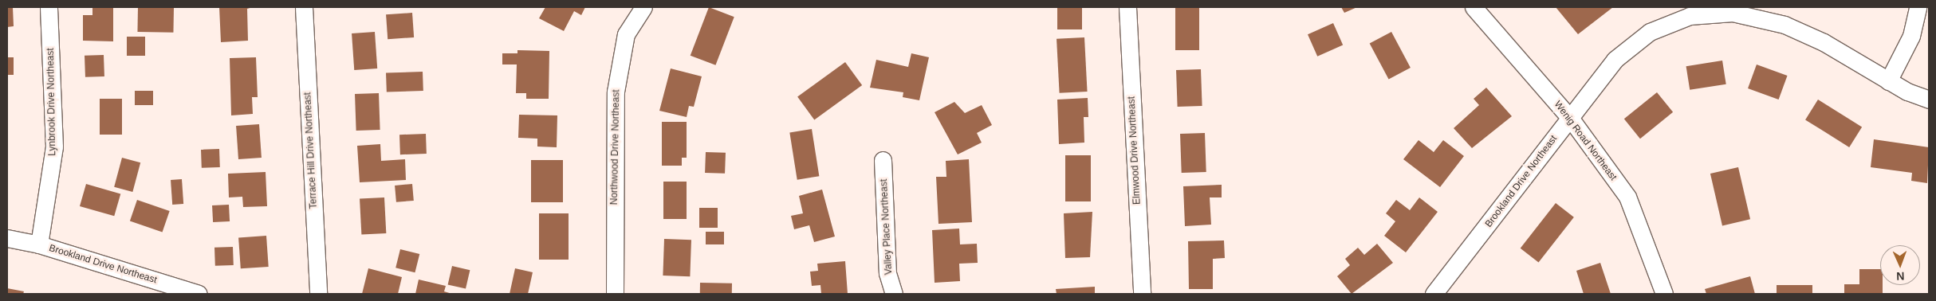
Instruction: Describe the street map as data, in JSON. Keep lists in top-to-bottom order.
{
  "streets": {
    "street": [
      "Lynbrook Drive Northeast",
      "Wenig Road Northeast",
      "Northwood Drive Northeast",
      "Terrace Hill Drive Northeast",
      "Elmwood Drive Northeast",
      "Brookland Drive Northeast",
      "Valley Place Northeast"
    ]
  },
  "crossings": [
    ["Lynbrook Drive Northeast", "Brookland Drive Northeast"],
    ["Wenig Road Northeast", "Brookland Drive Northeast"]
  ],
  "north": "bottom"
}
